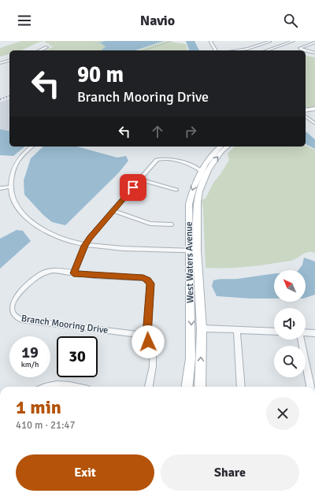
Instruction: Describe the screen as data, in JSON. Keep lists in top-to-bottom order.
{
  "streets": {
    "street": ["West Waters Avenue", "Branch Mooring Drive"]
  },
  "north": "top left",
  "page": {
    "header": "Navio",
    "turn": ["90 m", "Branch Mooring Drive"],
    "speed": "19 km/h",
    "limit": "30",
    "heading": ["1 min", "410 m · 21:47"],
    "buttons": ["Exit", "Share"]
  }
}
